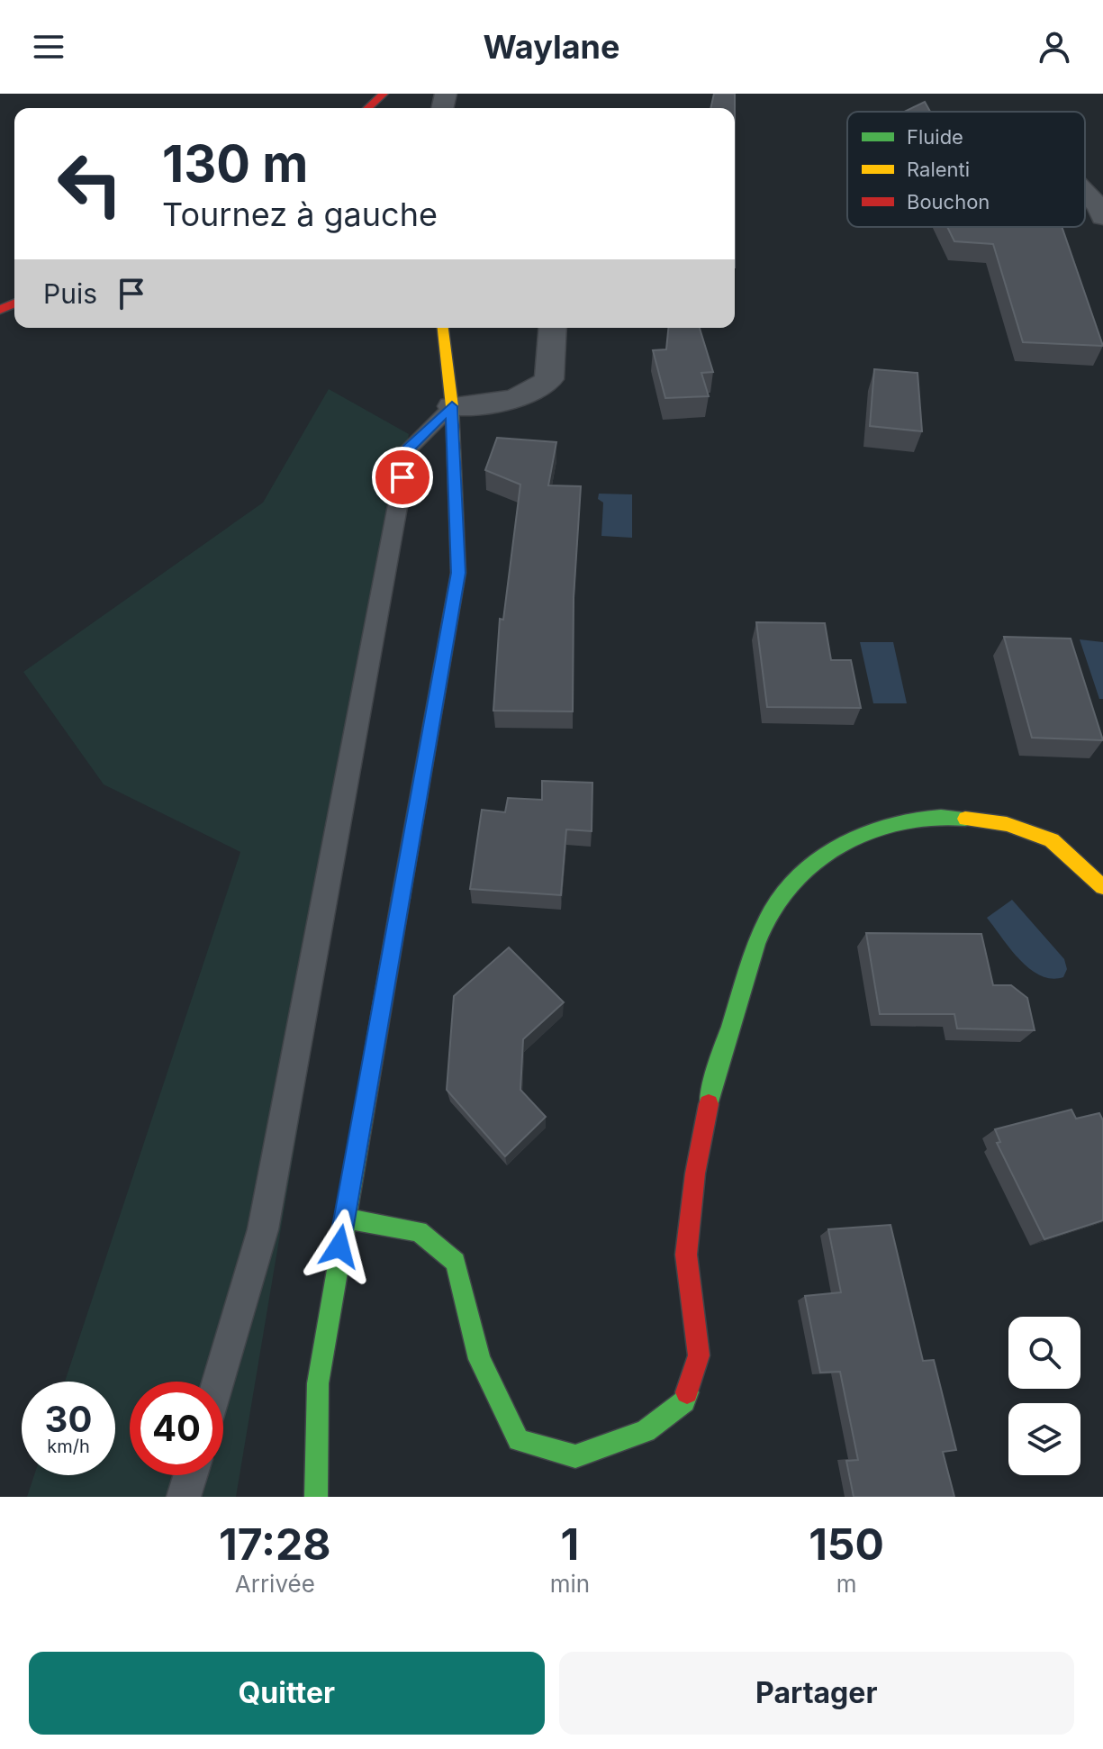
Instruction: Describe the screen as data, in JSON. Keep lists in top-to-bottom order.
{
  "legend": ["Fluide", "Ralenti", "Bouchon"],
  "page": {
    "header": "Waylane",
    "turn": ["130 m", "Tournez à gauche"],
    "then": "Puis",
    "speed": "30 km/h",
    "limit": "40",
    "eta": [
      "17:28",
      "Arrivée",
      "1",
      "min",
      "150",
      "m"
    ],
    "buttons": ["Quitter", "Partager"]
  }
}
